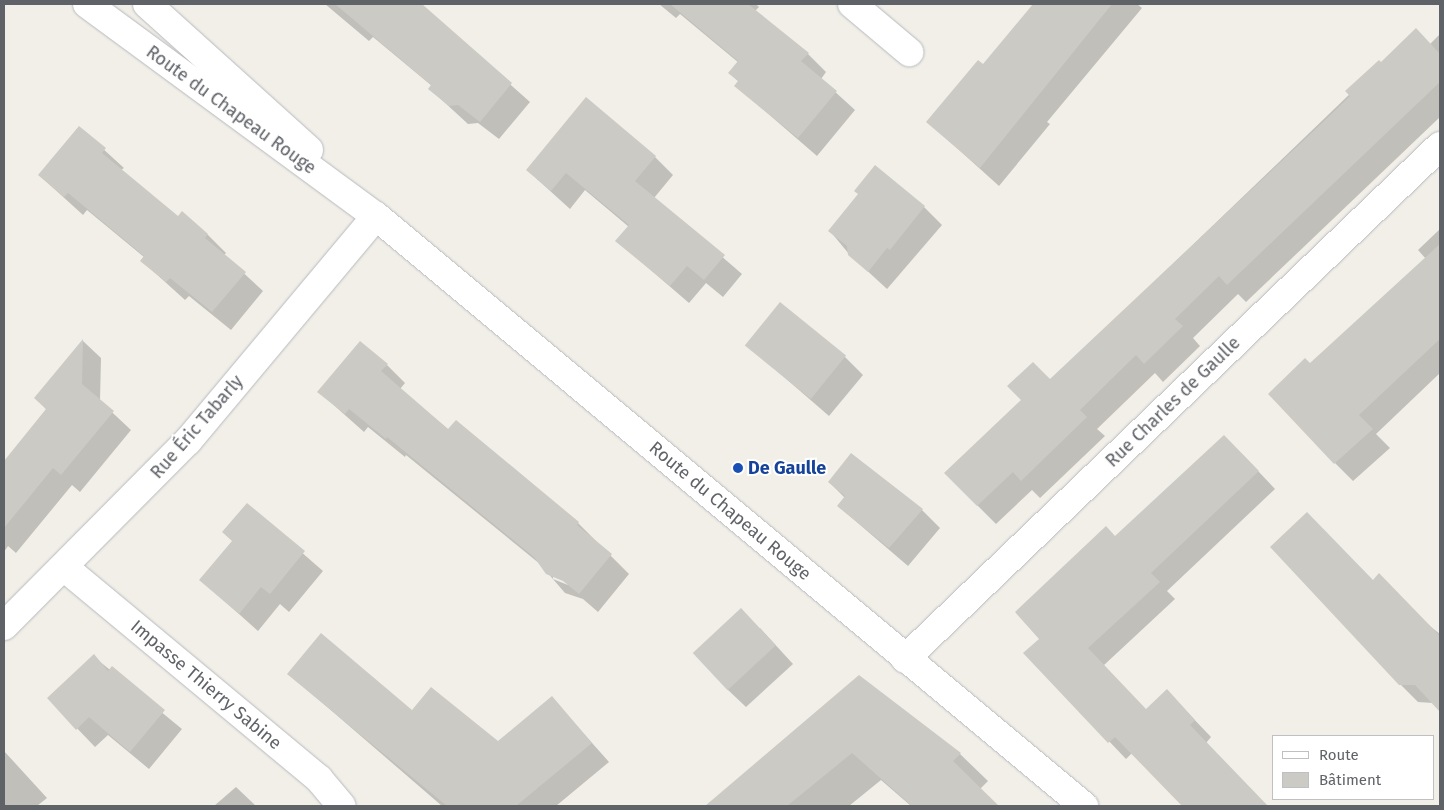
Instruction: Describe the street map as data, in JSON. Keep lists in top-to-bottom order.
{
  "streets": {
    "street": [
      "Route du Chapeau Rouge",
      "Rue Charles de Gaulle",
      "Rue Éric Tabarly",
      "Impasse Thierry Sabine"
    ]
  },
  "crossings": [
    ["Route du Chapeau Rouge", "Rue Charles de Gaulle"],
    ["Route du Chapeau Rouge", "Rue Éric Tabarly"],
    ["Rue Éric Tabarly", "Impasse Thierry Sabine"]
  ],
  "places": ["De Gaulle"],
  "legend": ["Route", "Bâtiment"]
}
